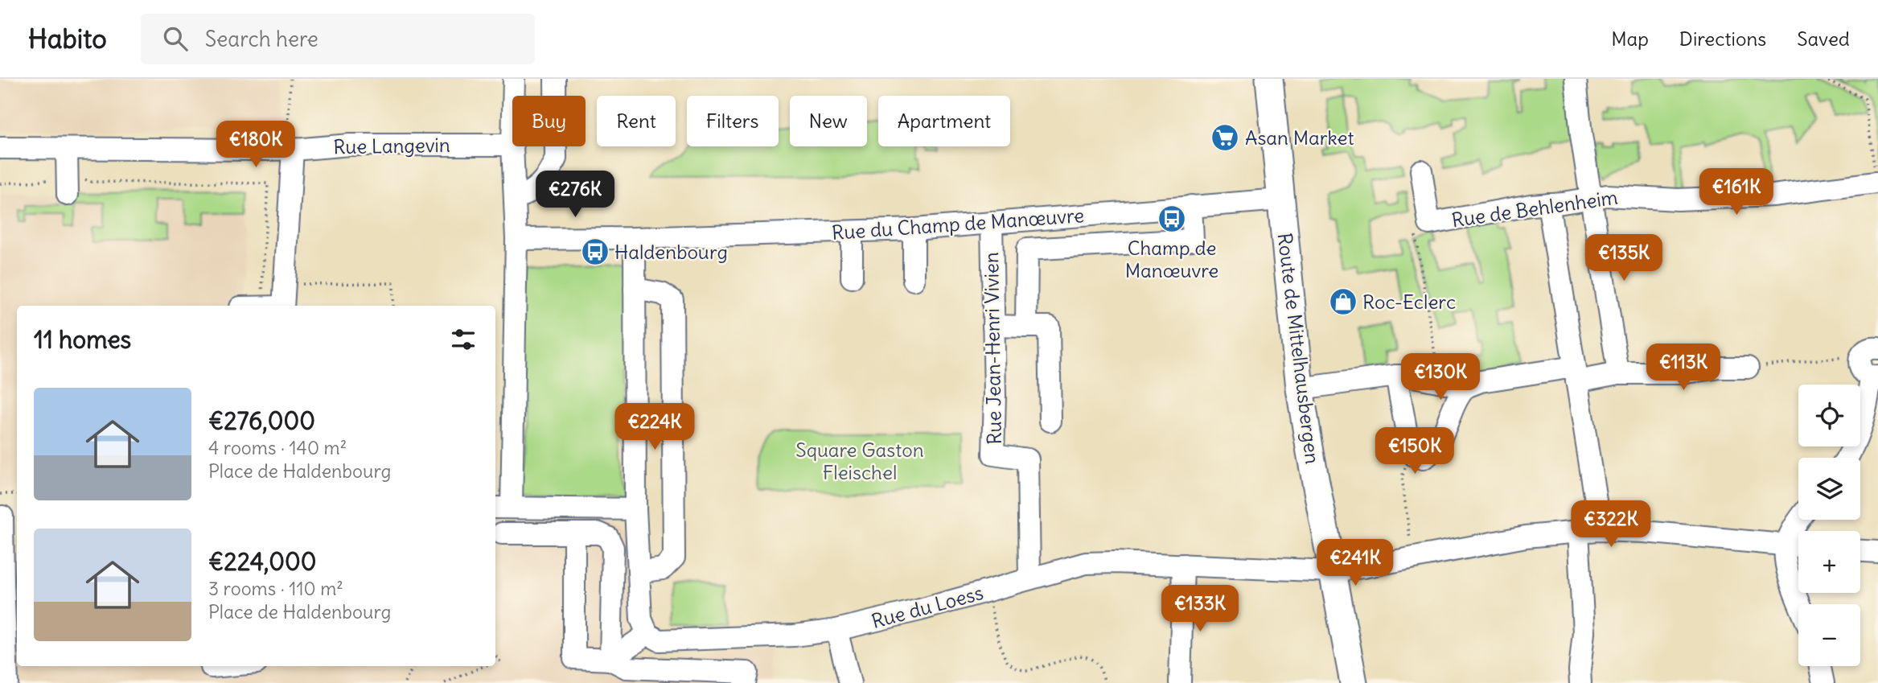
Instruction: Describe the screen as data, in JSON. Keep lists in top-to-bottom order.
{
  "streets": {
    "main road": ["Route de Mittelhausbergen"],
    "street": [
      "Rue Langevin",
      "Rue de Behlenheim",
      "Rue du Champ de Manœuvre",
      "Rue Jean-Henri Vivien",
      "Rue du Loess"
    ]
  },
  "crossings": [
    ["Rue du Champ de Manœuvre", "Rue Jean-Henri Vivien"],
    ["Rue du Champ de Manœuvre", "Route de Mittelhausbergen"],
    ["Rue Jean-Henri Vivien", "Rue du Loess"],
    ["Route de Mittelhausbergen", "Rue du Loess"]
  ],
  "parks": ["Square Gaston Fleischel"],
  "places": {
    "supermarket": ["Asan Market"],
    "bus stop": ["Champ de Manœuvre", "Haldenbourg"],
    "shop": ["Roc-Eclerc"]
  },
  "page": {
    "header": "Habito",
    "search": "Search here",
    "nav": ["Map", "Directions", "Saved"],
    "chip": [
      "Buy",
      "Rent",
      "Filters",
      "New",
      "Apartment"
    ],
    "price": [
      "€180K",
      "€161K",
      "€276K",
      "€135K",
      "€113K",
      "€130K",
      "€224K",
      "€150K",
      "€322K",
      "€241K",
      "€133K"
    ],
    "heading": "11 homes",
    "list": [
      {
        "name": "€276,000",
        "note": "4 rooms · 140 m² · Place de Haldenbourg"
      },
      {
        "name": "€224,000",
        "note": "3 rooms · 110 m² · Place de Haldenbourg"
      }
    ],
    "map_buttons": ["+", "−"]
  }
}
